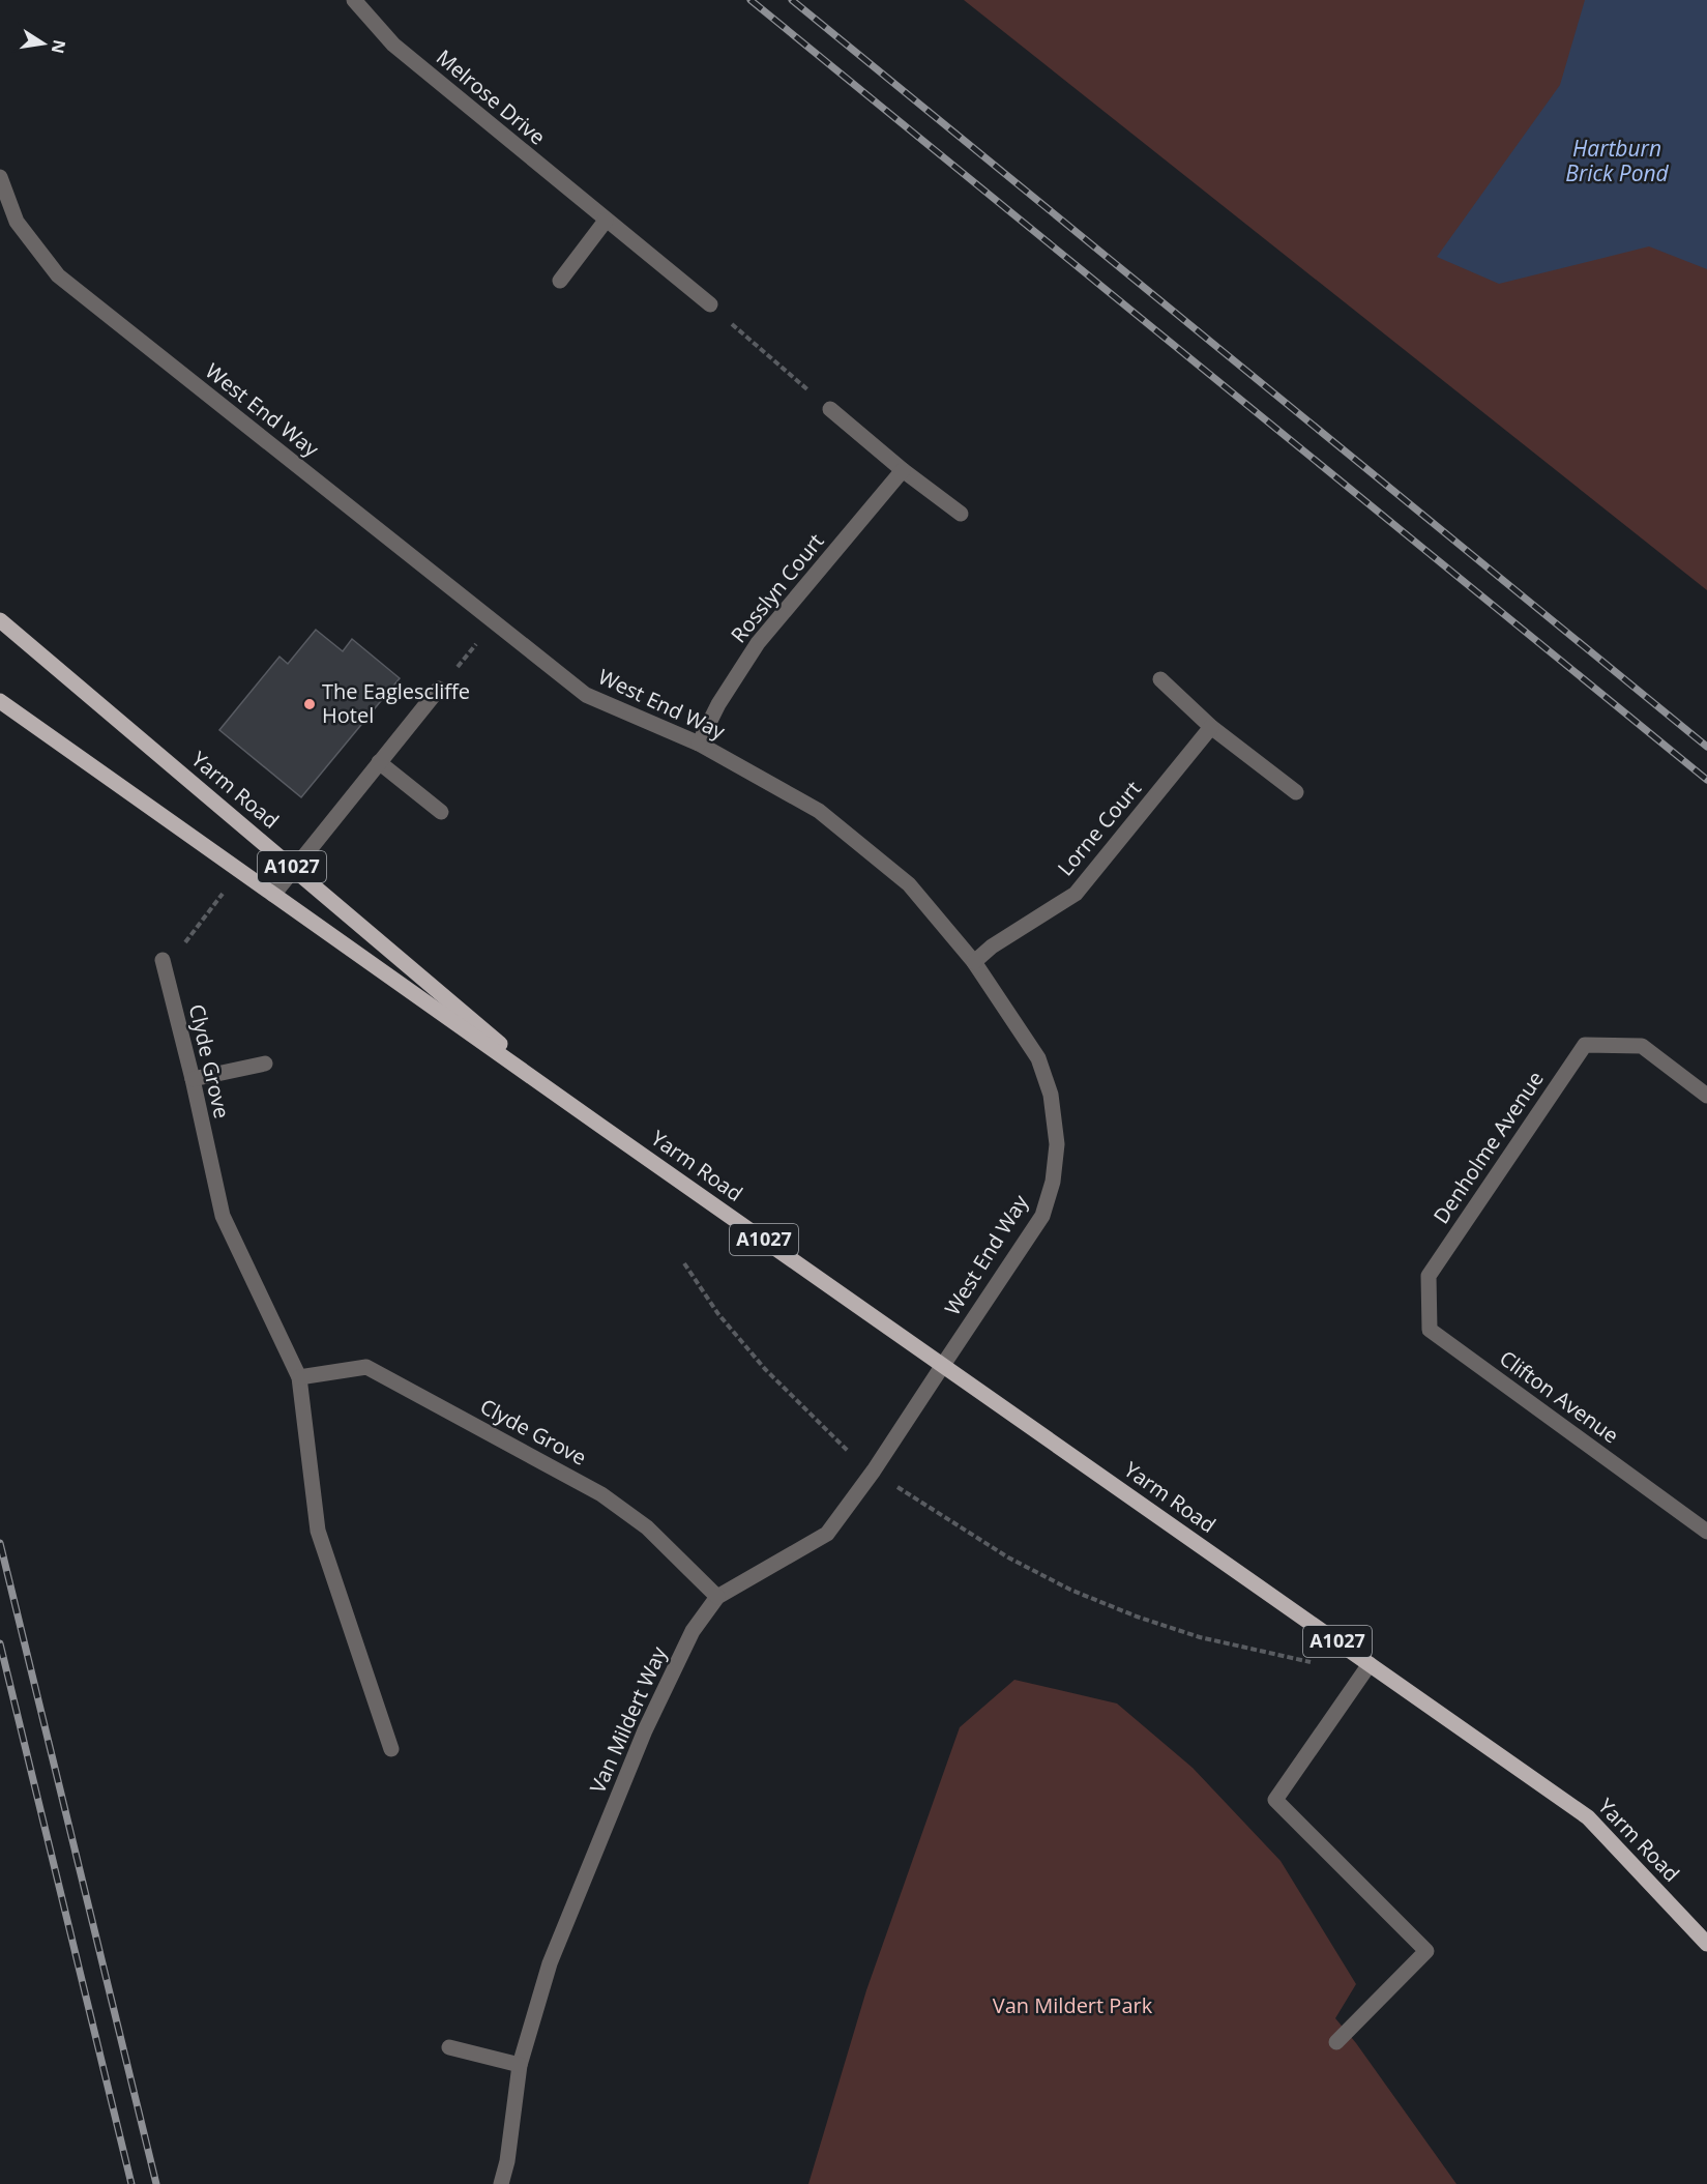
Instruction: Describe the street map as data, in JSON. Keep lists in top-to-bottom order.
{
  "streets": {
    "main road": ["Yarm Road", "A1027"],
    "street": [
      "Melrose Drive",
      "West End Way",
      "Rosslyn Court",
      "Lorne Court",
      "Clyde Grove",
      "Denholme Avenue",
      "Clifton Avenue",
      "Van Mildert Way"
    ]
  },
  "crossings": [
    ["West End Way", "Rosslyn Court"],
    ["West End Way", "Yarm Road"],
    ["West End Way", "Lorne Court"],
    ["West End Way", "Van Mildert Way"],
    ["Yarm Road", "Van Mildert Way"],
    ["Clyde Grove", "Van Mildert Way"],
    ["Denholme Avenue", "Clifton Avenue"]
  ],
  "water": ["Hartburn Brick Pond"],
  "parks": ["Van Mildert Park"],
  "places": ["The Eaglescliffe Hotel"],
  "north": "right"
}
